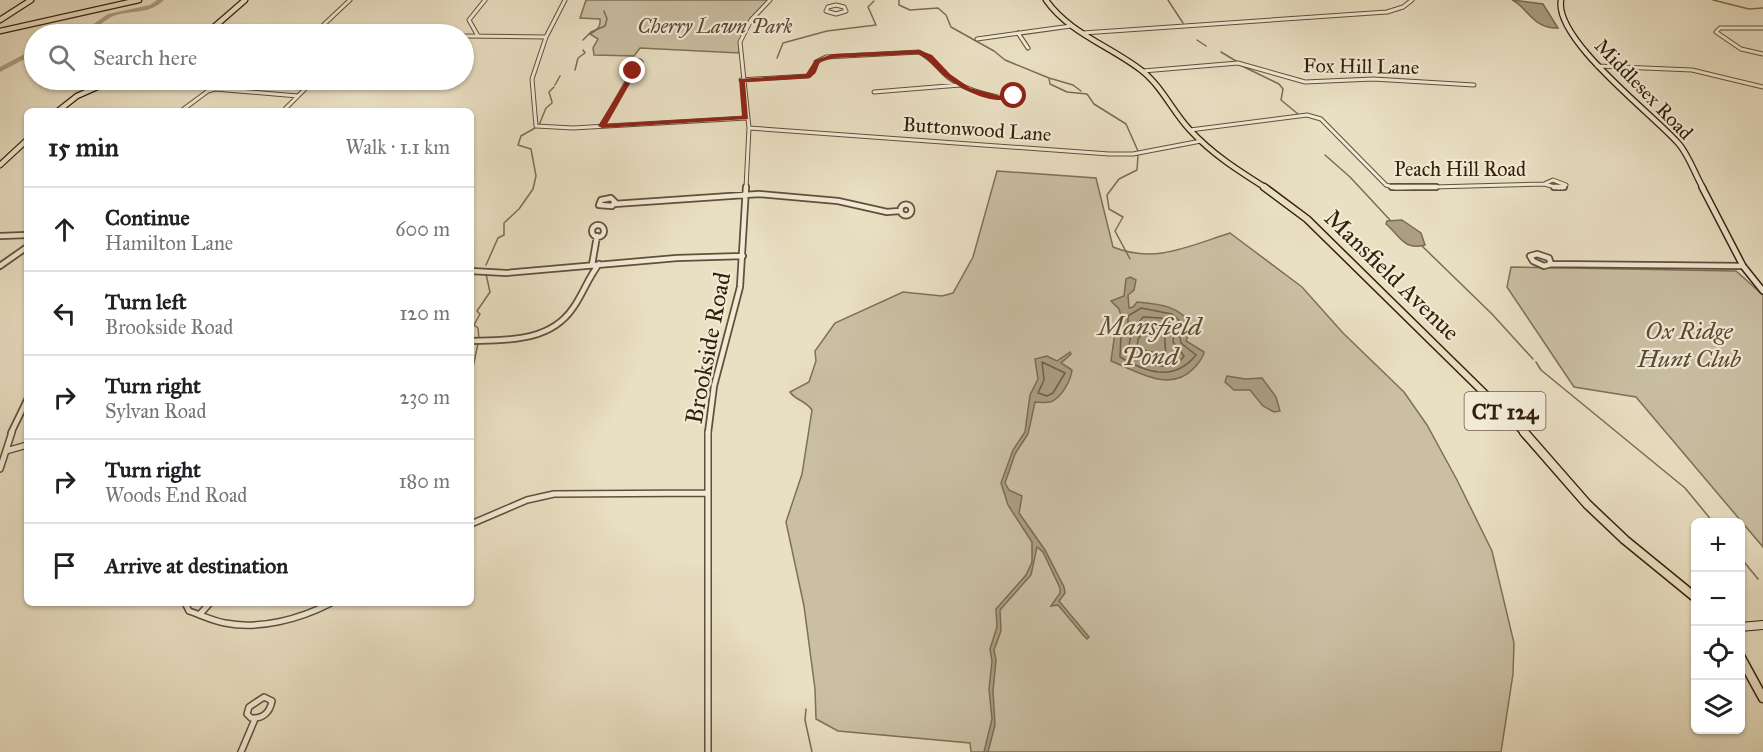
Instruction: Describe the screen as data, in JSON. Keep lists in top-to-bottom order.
{
  "streets": {
    "main road": ["Middlesex Road", "Mansfield Avenue", "CT 124"],
    "street": [
      "Fox Hill Lane",
      "Buttonwood Lane",
      "Peach Hill Road",
      "Brookside Road"
    ]
  },
  "crossings": [
    ["Fox Hill Lane", "Mansfield Avenue"],
    ["Buttonwood Lane", "Mansfield Avenue"],
    ["Buttonwood Lane", "Brookside Road"],
    ["Peach Hill Road", "Mansfield Avenue"]
  ],
  "water": ["Mansfield Pond"],
  "parks": ["Cherry Lawn Park", "Ox Ridge Hunt Club"],
  "page": {
    "search": "Search here",
    "heading": ["15 min", "Walk · 1.1 km"],
    "list": [
      ["Continue", "Hamilton Lane", "600 m"],
      ["Turn left", "Brookside Road", "120 m"],
      ["Turn right", "Sylvan Road", "230 m"],
      ["Turn right", "Woods End Road", "180 m"],
      "Arrive at destination"
    ],
    "map_buttons": ["+", "−"]
  }
}
